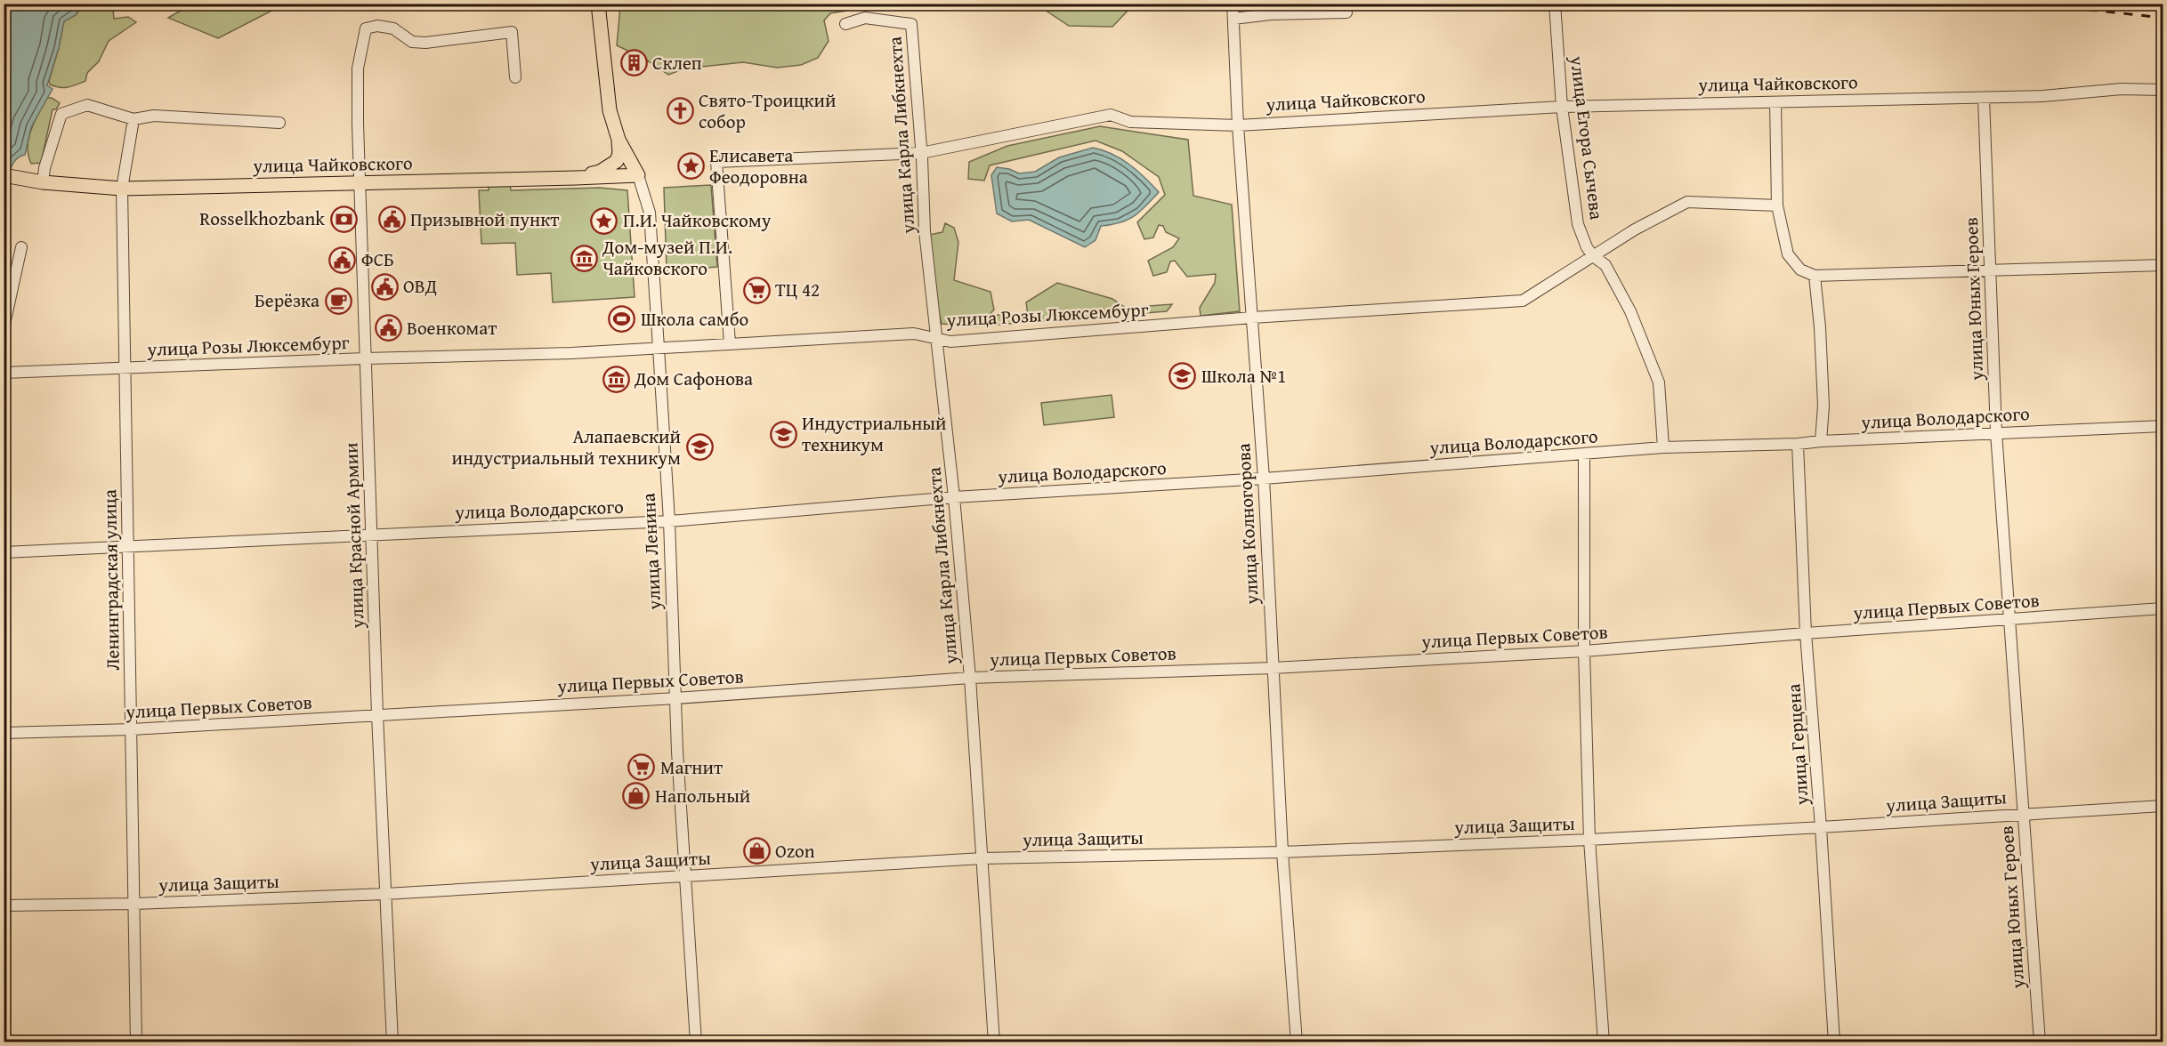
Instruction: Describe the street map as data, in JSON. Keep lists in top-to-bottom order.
{
  "streets": {
    "main road": ["улица Чайковского", "улица Ленина"],
    "street": [
      "улица Карла Либкнехта",
      "улица Егора Сычева",
      "улица Юных Героев",
      "улица Розы Люксембург",
      "улица Володарского",
      "улица Колногорова",
      "улица Красной Армии",
      "Ленинградская улица",
      "улица Первых Советов",
      "улица Герцена",
      "улица Защиты"
    ]
  },
  "crossings": [
    ["улица Чайковского", "улица Карла Либкнехта"],
    ["улица Чайковского", "улица Егора Сычева"],
    ["улица Чайковского", "улица Юных Героев"],
    ["улица Чайковского", "улица Розы Люксембург"],
    ["улица Чайковского", "улица Колногорова"],
    ["улица Чайковского", "улица Красной Армии"],
    ["улица Чайковского", "улица Ленина"],
    ["улица Чайковского", "Ленинградская улица"],
    ["улица Карла Либкнехта", "улица Розы Люксембург"],
    ["улица Карла Либкнехта", "улица Володарского"],
    ["улица Карла Либкнехта", "улица Первых Советов"],
    ["улица Карла Либкнехта", "улица Защиты"],
    ["улица Егора Сычева", "улица Розы Люксембург"],
    ["улица Егора Сычева", "улица Володарского"],
    ["улица Юных Героев", "улица Володарского"],
    ["улица Юных Героев", "улица Первых Советов"],
    ["улица Юных Героев", "улица Защиты"],
    ["улица Розы Люксембург", "улица Колногорова"],
    ["улица Розы Люксембург", "улица Красной Армии"],
    ["улица Розы Люксембург", "улица Ленина"],
    ["улица Розы Люксембург", "Ленинградская улица"],
    ["улица Володарского", "улица Колногорова"],
    ["улица Володарского", "улица Красной Армии"],
    ["улица Володарского", "улица Ленина"],
    ["улица Володарского", "Ленинградская улица"],
    ["улица Володарского", "улица Герцена"],
    ["улица Колногорова", "улица Первых Советов"],
    ["улица Колногорова", "улица Защиты"],
    ["улица Красной Армии", "улица Первых Советов"],
    ["улица Красной Армии", "улица Защиты"],
    ["улица Ленина", "улица Первых Советов"],
    ["улица Ленина", "улица Защиты"],
    ["Ленинградская улица", "улица Первых Советов"],
    ["Ленинградская улица", "улица Защиты"],
    ["улица Первых Советов", "улица Герцена"],
    ["улица Герцена", "улица Защиты"]
  ],
  "places": {
    "building": ["Склеп"],
    "church": ["Свято-Троицкий собор"],
    "place": ["Елисавета Феодоровна", "П.И. Чайковскому"],
    "bank": ["Rosselkhozbank"],
    "public building": [
      "Призывной пункт",
      "ФСБ",
      "ОВД",
      "Военкомат"
    ],
    "museum": ["Дом-музей П.И. Чайковского", "Дом Сафонова"],
    "supermarket": ["ТЦ 42", "Магнит"],
    "cafe": ["Берёзка"],
    "sports": ["Школа самбо"],
    "school or university": ["Школа №1", "Индустриальный техникум", "Алапаевский индустриальный техникум"],
    "shop": ["Напольный", "Ozon"]
  }
}
